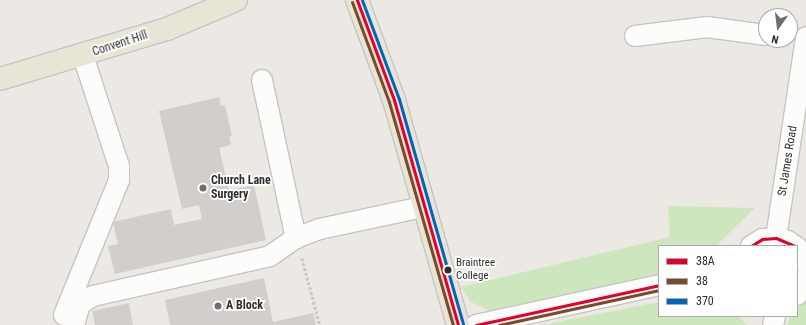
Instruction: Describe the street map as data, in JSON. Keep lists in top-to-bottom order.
{
  "streets": {
    "main road": ["Convent Hill"],
    "street": ["St James Road"]
  },
  "places": ["Church Lane Surgery", "Braintree College", "A Block"],
  "lines": ["transit line 38A", "transit line 370", "transit line 38"],
  "legend": ["38A", "38", "370"],
  "north": "bottom"
}
